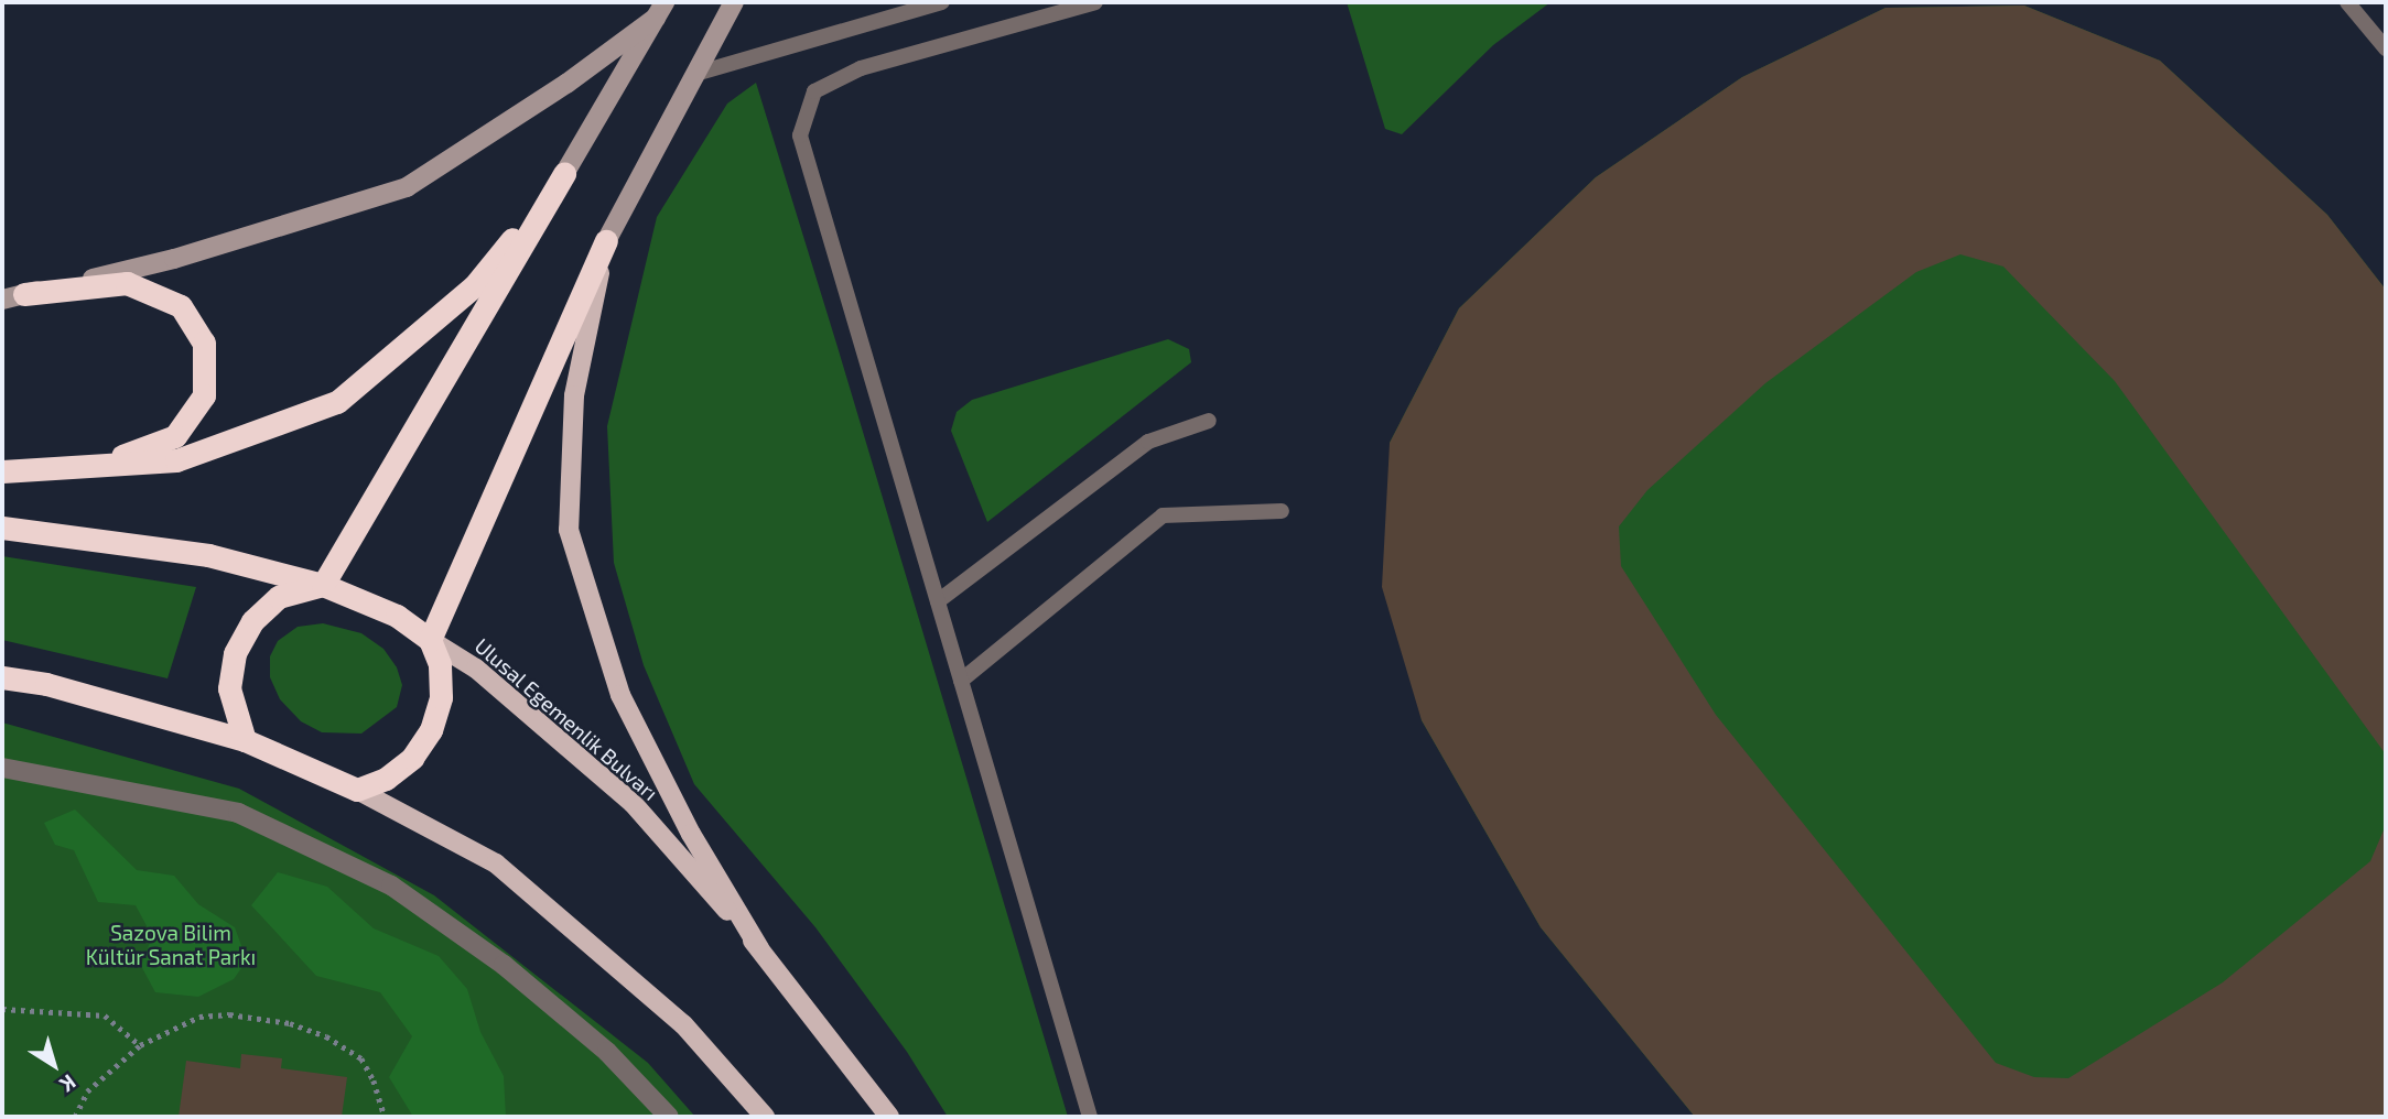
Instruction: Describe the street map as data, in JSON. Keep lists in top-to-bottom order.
{
  "streets": {
    "highway": ["Ulusal Egemenlik Bulvarı"]
  },
  "parks": ["Sazova Bilim Kültür Sanat Parkı"],
  "north": "bottom right"
}
